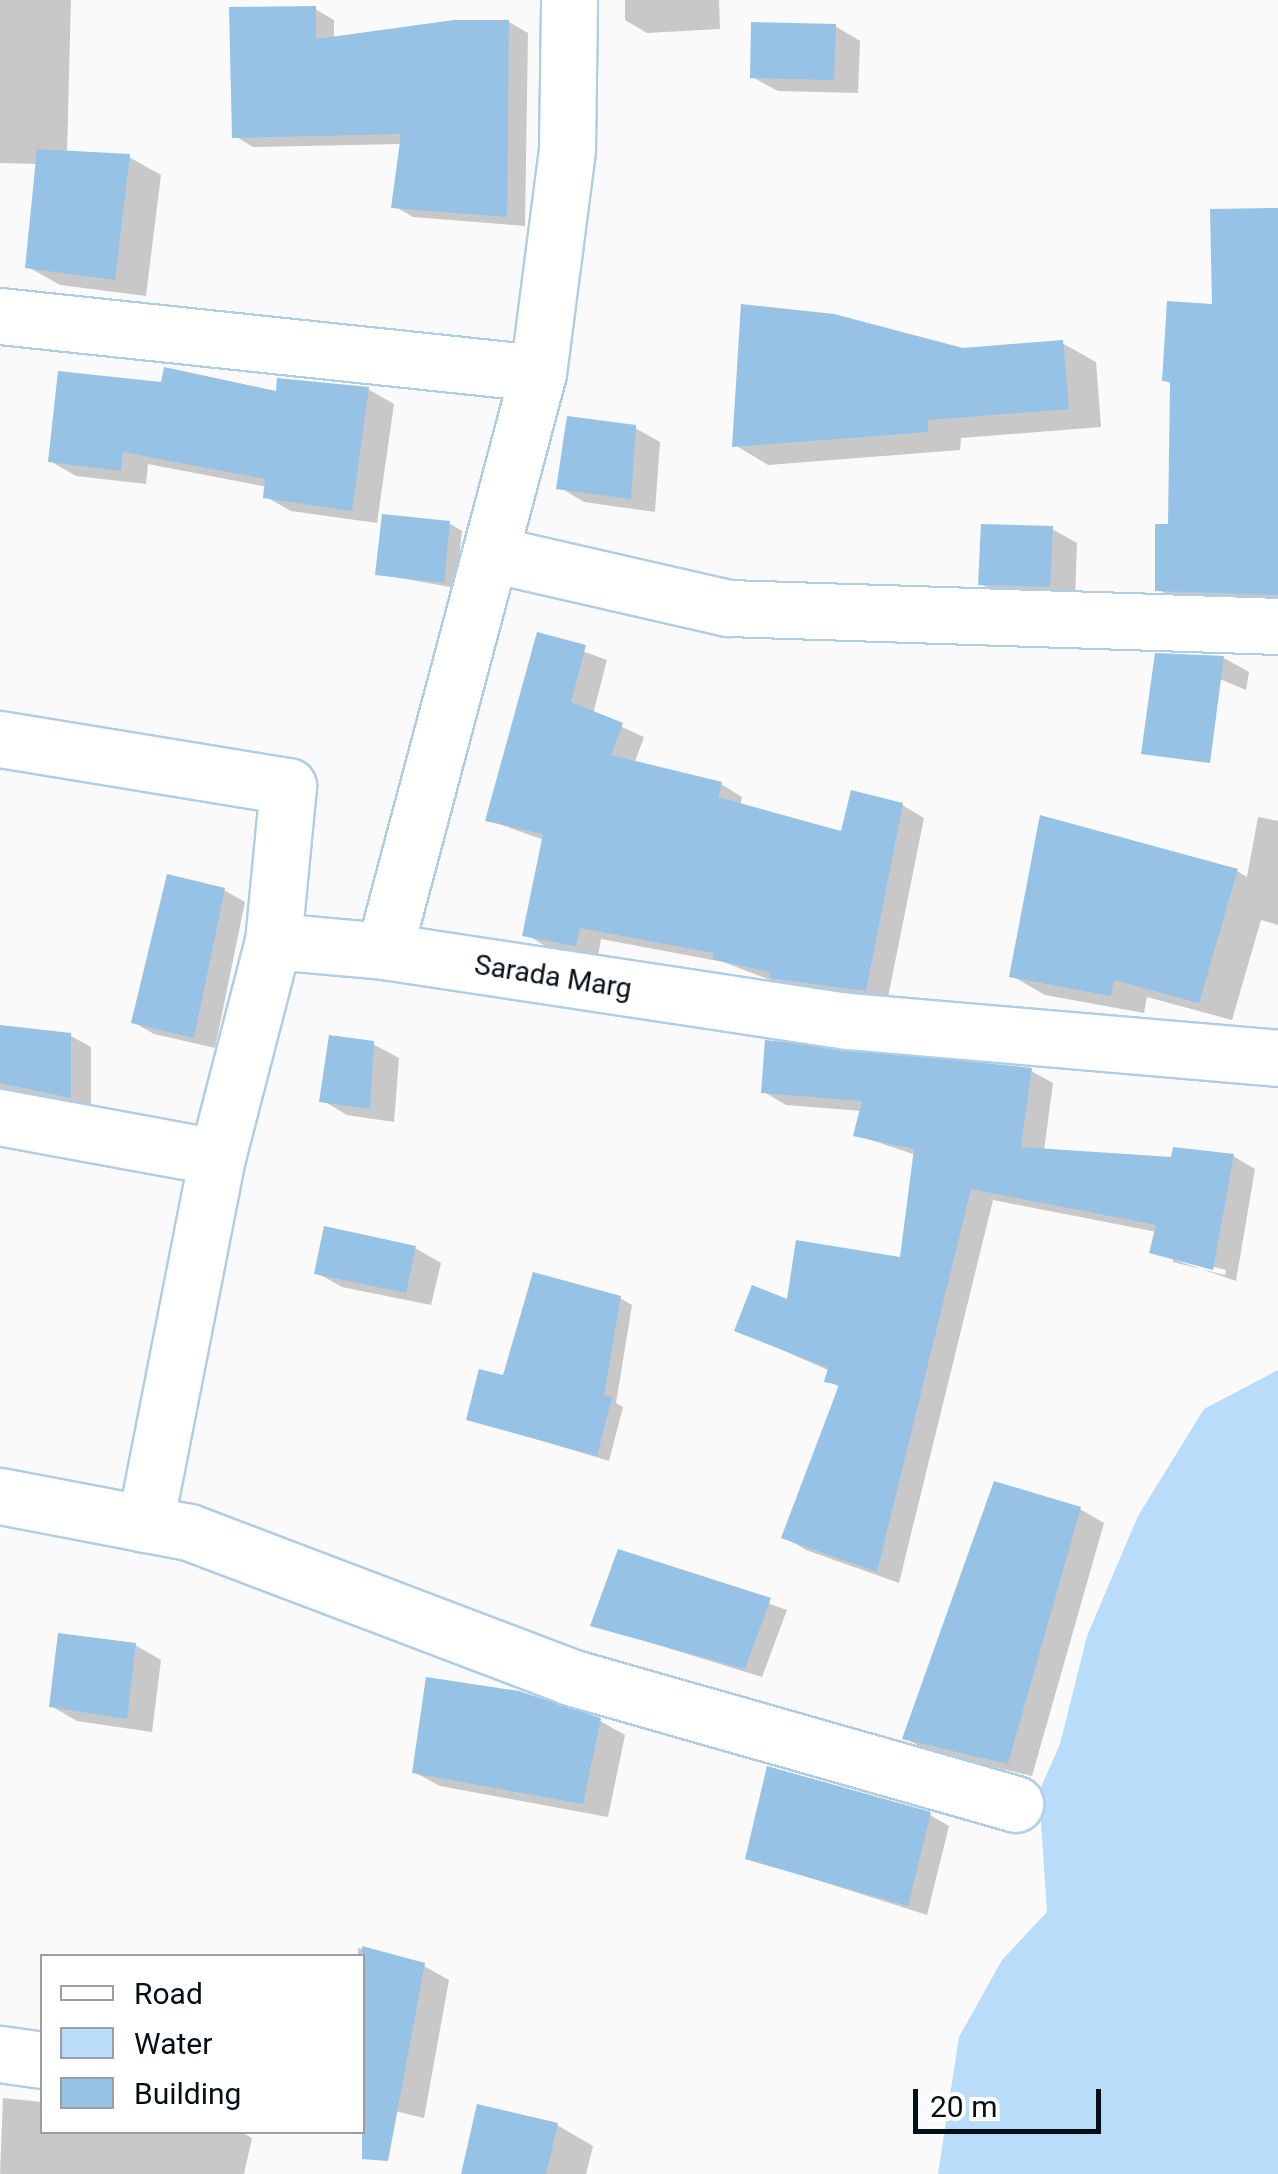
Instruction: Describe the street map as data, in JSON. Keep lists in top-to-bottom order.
{
  "streets": {
    "street": ["Sarada Marg"]
  },
  "legend": ["Road", "Water", "Building"],
  "scale_bar": "20 m"
}
